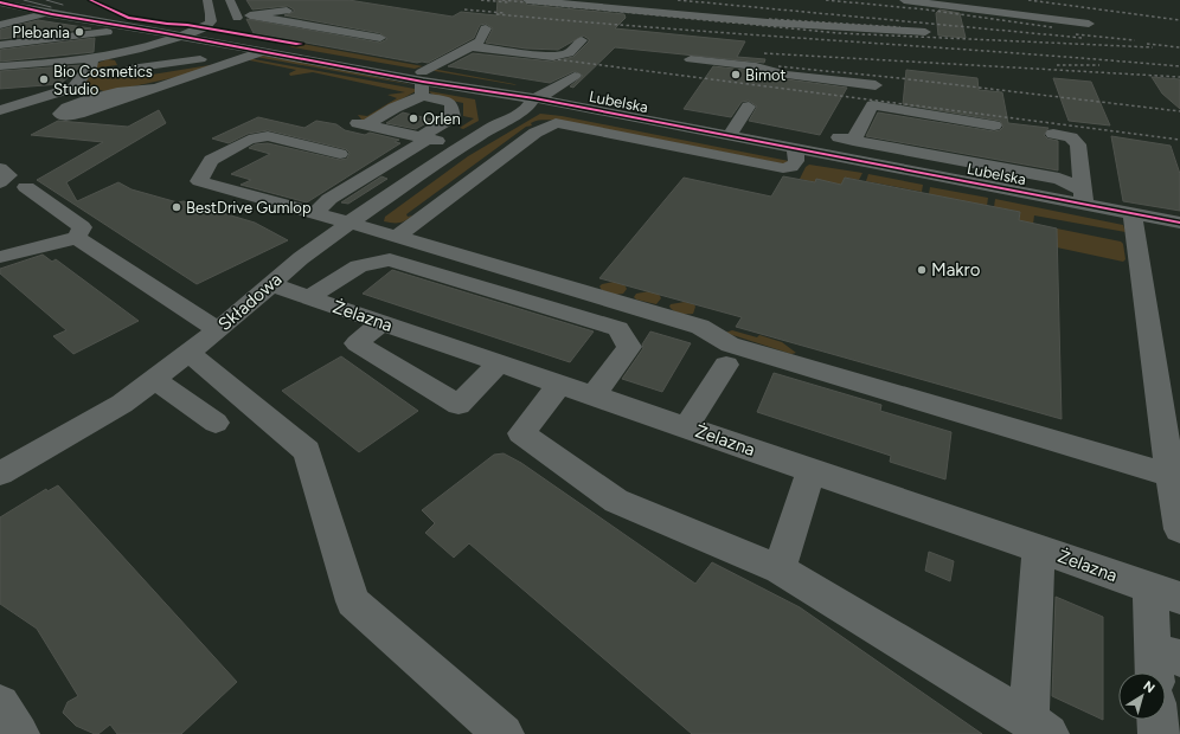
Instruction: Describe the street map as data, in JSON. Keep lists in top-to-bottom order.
{
  "streets": {
    "street": ["Lubelska", "Składowa", "Żelazna"]
  },
  "crossings": [
    ["Lubelska", "Składowa"],
    ["Składowa", "Żelazna"]
  ],
  "places": [
    "Plebania",
    "Bimot",
    "Bio Cosmetics Studio",
    "Orlen",
    "BestDrive Gumlop",
    "Makro"
  ],
  "north": "top right"
}
